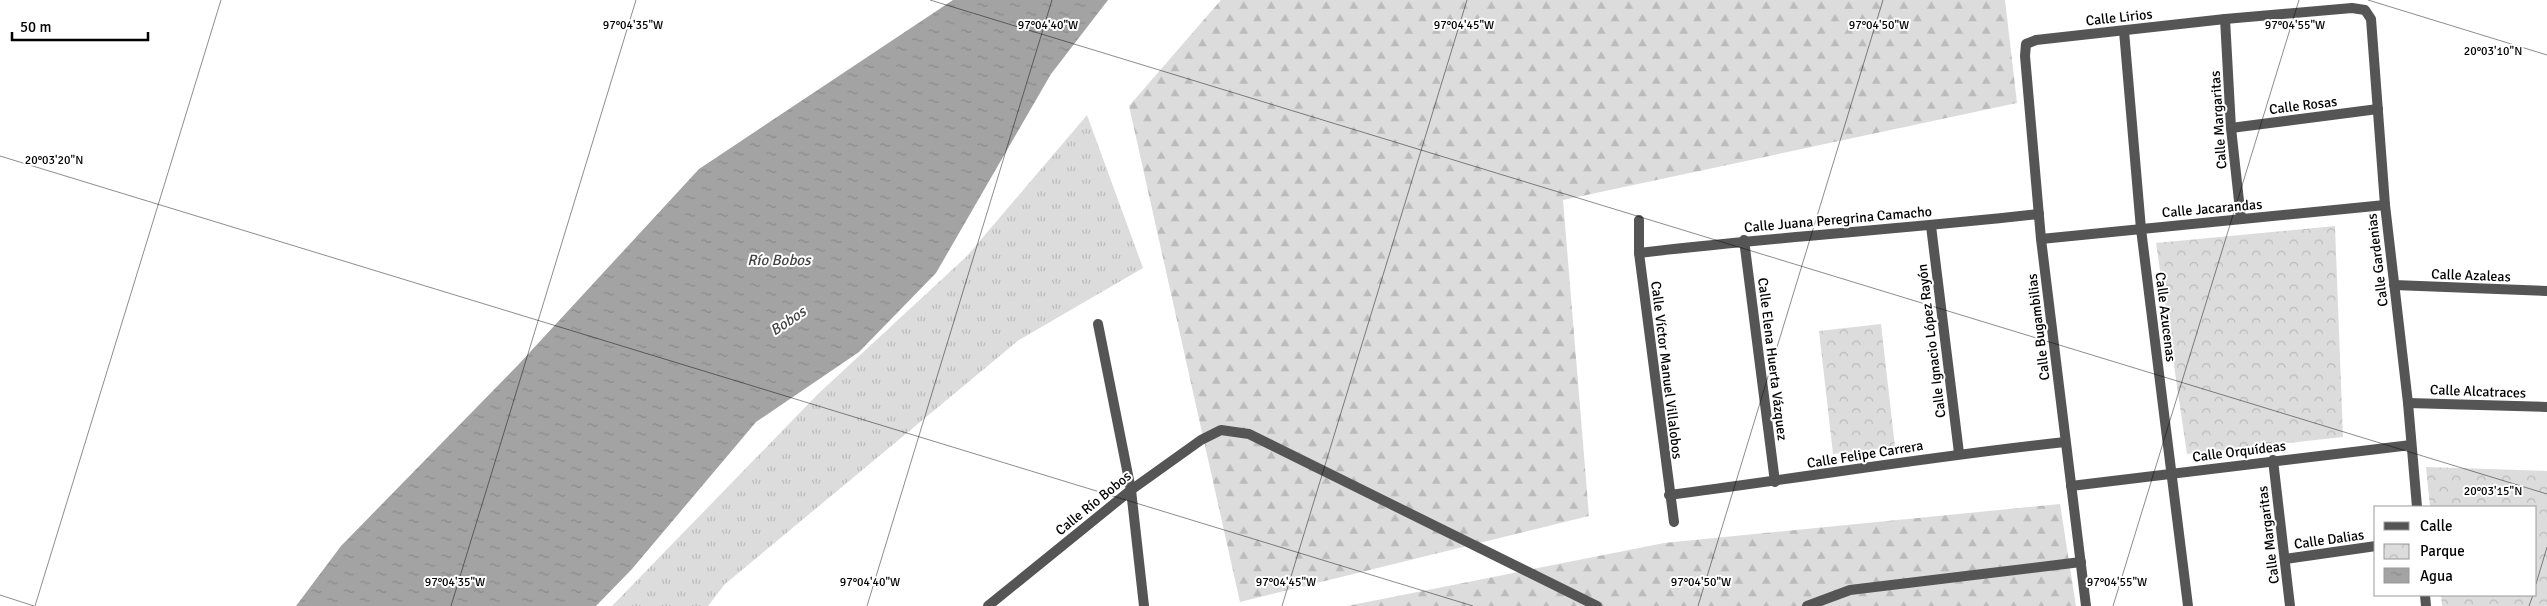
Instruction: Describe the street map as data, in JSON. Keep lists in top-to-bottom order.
{
  "streets": {
    "street": [
      "Calle Lirios",
      "Calle Rosas",
      "Calle Margaritas",
      "Calle Jacarandas",
      "Calle Juana Peregrina Camacho",
      "Calle Gardenias",
      "Calle Azaleas",
      "Calle Azucenas",
      "Calle Bugambilias",
      "Calle Ignacio López Rayón",
      "Calle Elena Huerta Vázquez",
      "Calle Víctor Manuel Villalobos",
      "Calle Alcatraces",
      "Calle Orquídeas",
      "Calle Felipe Carrera",
      "Calle Río Bobos",
      "Calle Dalias"
    ]
  },
  "crossings": [
    ["Calle Lirios", "Calle Margaritas"],
    ["Calle Lirios", "Calle Gardenias"],
    ["Calle Lirios", "Calle Azucenas"],
    ["Calle Lirios", "Calle Bugambilias"],
    ["Calle Rosas", "Calle Margaritas"],
    ["Calle Rosas", "Calle Gardenias"],
    ["Calle Margaritas", "Calle Jacarandas"],
    ["Calle Margaritas", "Calle Orquídeas"],
    ["Calle Margaritas", "Calle Dalias"],
    ["Calle Jacarandas", "Calle Gardenias"],
    ["Calle Jacarandas", "Calle Azucenas"],
    ["Calle Jacarandas", "Calle Bugambilias"],
    ["Calle Juana Peregrina Camacho", "Calle Bugambilias"],
    ["Calle Juana Peregrina Camacho", "Calle Ignacio López Rayón"],
    ["Calle Juana Peregrina Camacho", "Calle Elena Huerta Vázquez"],
    ["Calle Juana Peregrina Camacho", "Calle Víctor Manuel Villalobos"],
    ["Calle Gardenias", "Calle Azaleas"],
    ["Calle Gardenias", "Calle Alcatraces"],
    ["Calle Gardenias", "Calle Orquídeas"],
    ["Calle Azucenas", "Calle Orquídeas"],
    ["Calle Bugambilias", "Calle Orquídeas"],
    ["Calle Bugambilias", "Calle Felipe Carrera"],
    ["Calle Ignacio López Rayón", "Calle Felipe Carrera"],
    ["Calle Elena Huerta Vázquez", "Calle Felipe Carrera"],
    ["Calle Víctor Manuel Villalobos", "Calle Felipe Carrera"]
  ],
  "water": ["Río Bobos", "Bobos"],
  "legend": ["Calle", "Parque", "Agua"],
  "scale_bar": "50 m",
  "coordinates": [
    "97°04'35\"W",
    "97°04'40\"W",
    "97°04'45\"W",
    "97°04'50\"W",
    "97°04'55\"W",
    "20°03'10\"N",
    "20°03'20\"N",
    "20°03'15\"N"
  ]
}
